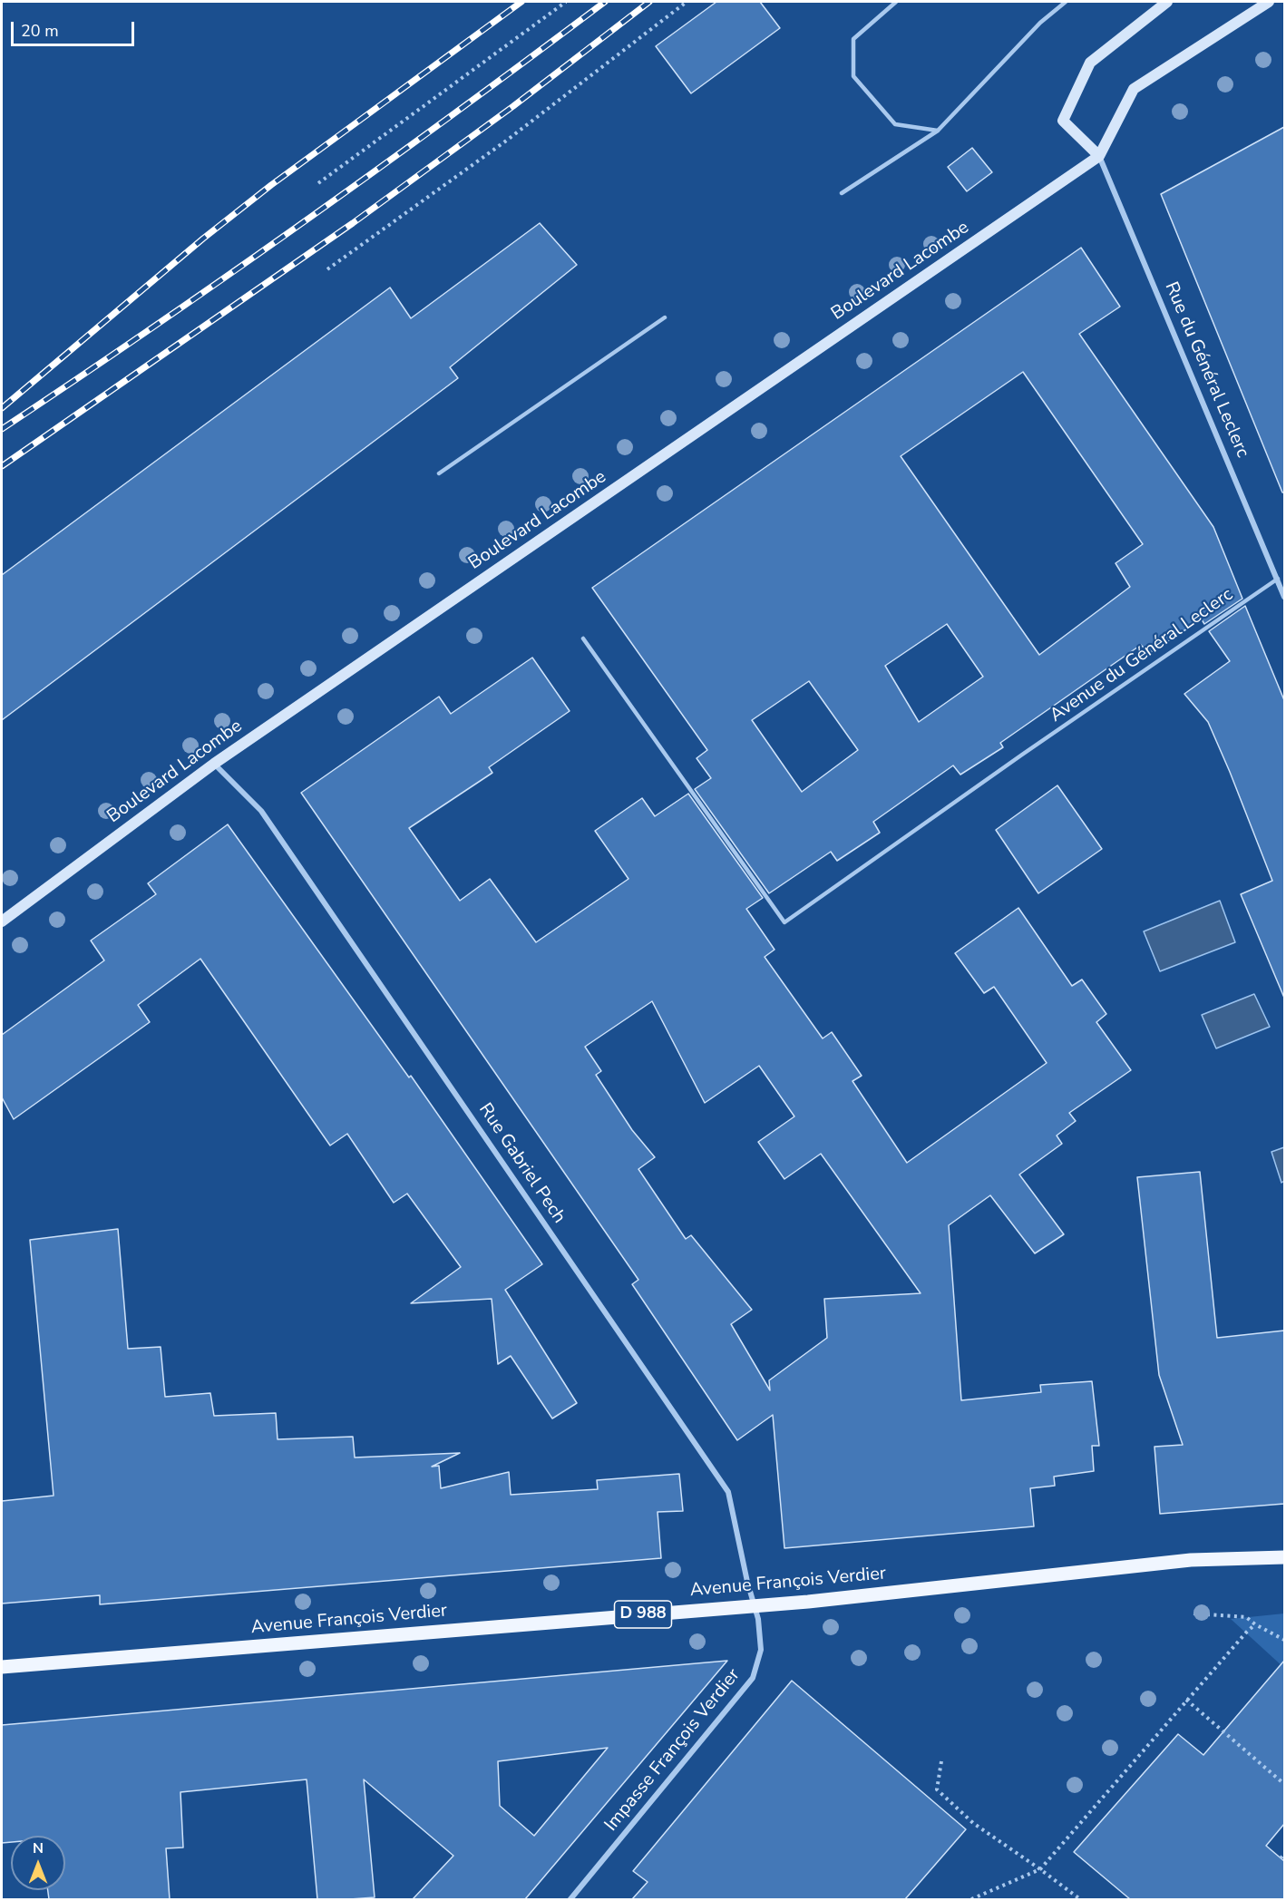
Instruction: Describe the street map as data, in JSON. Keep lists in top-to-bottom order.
{
  "streets": {
    "main road": ["Boulevard Lacombe", "Avenue François Verdier", "D 988"],
    "street": ["Rue du Général Leclerc", "Rue Gabriel Pech", "Impasse François Verdier"],
    "lane": ["Avenue du Général Leclerc"]
  },
  "crossings": [
    ["Boulevard Lacombe", "Rue du Général Leclerc"],
    ["Boulevard Lacombe", "Rue Gabriel Pech"],
    ["Rue du Général Leclerc", "Avenue du Général Leclerc"],
    ["Rue Gabriel Pech", "Avenue François Verdier"],
    ["Rue Gabriel Pech", "Impasse François Verdier"],
    ["Avenue François Verdier", "Impasse François Verdier"]
  ],
  "scale_bar": "20 m",
  "north": "top"
}
